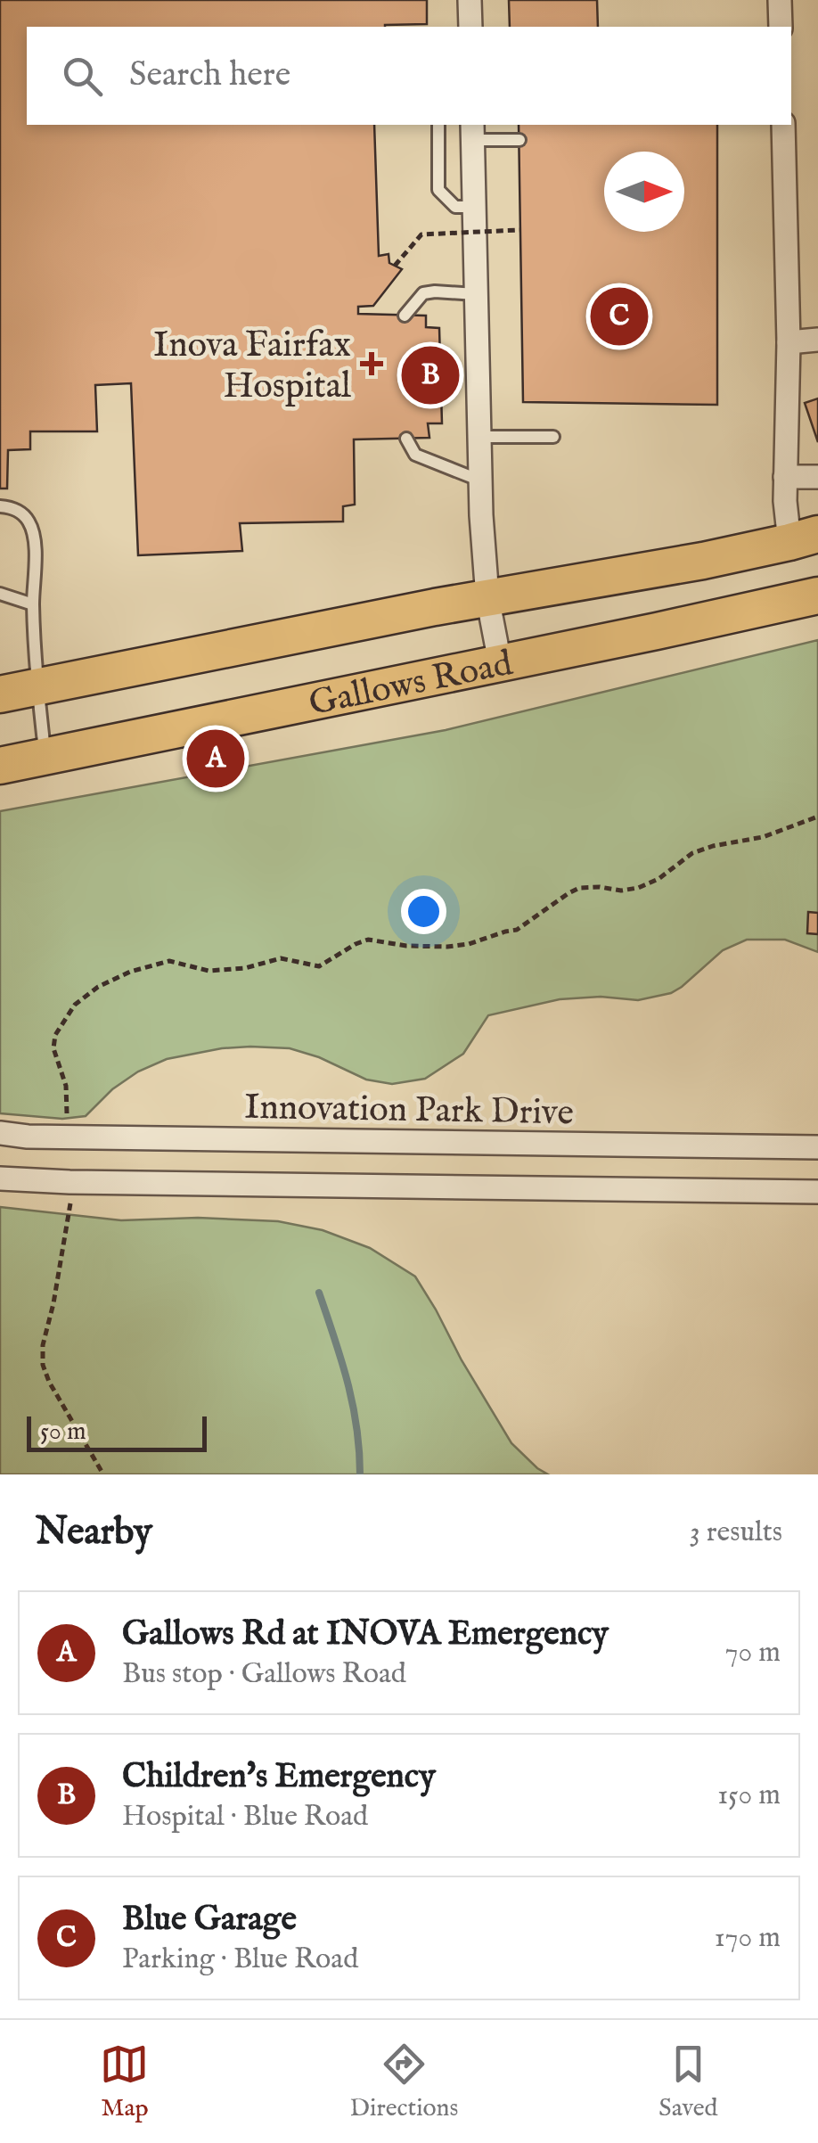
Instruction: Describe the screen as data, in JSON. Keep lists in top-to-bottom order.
{
  "streets": {
    "main road": ["Gallows Road"],
    "street": ["Innovation Park Drive"]
  },
  "places": {
    "health": ["Inova Fairfax Hospital"]
  },
  "scale_bar": "50 m",
  "north": "right",
  "page": {
    "search": "Search here",
    "pins": ["C", "B", "A"],
    "scale": "50 m",
    "heading": ["Nearby", "3 results"],
    "list": [
      {
        "mark": "A",
        "name": "Gallows Rd at INOVA Emergency",
        "note": "Bus stop · Gallows Road",
        "value": "70 m"
      },
      {
        "mark": "B",
        "name": "Children's Emergency",
        "note": "Hospital · Blue Road",
        "value": "150 m"
      },
      {
        "mark": "C",
        "name": "Blue Garage",
        "note": "Parking · Blue Road",
        "value": "170 m"
      }
    ],
    "nav": ["Map", "Directions", "Saved"]
  }
}
